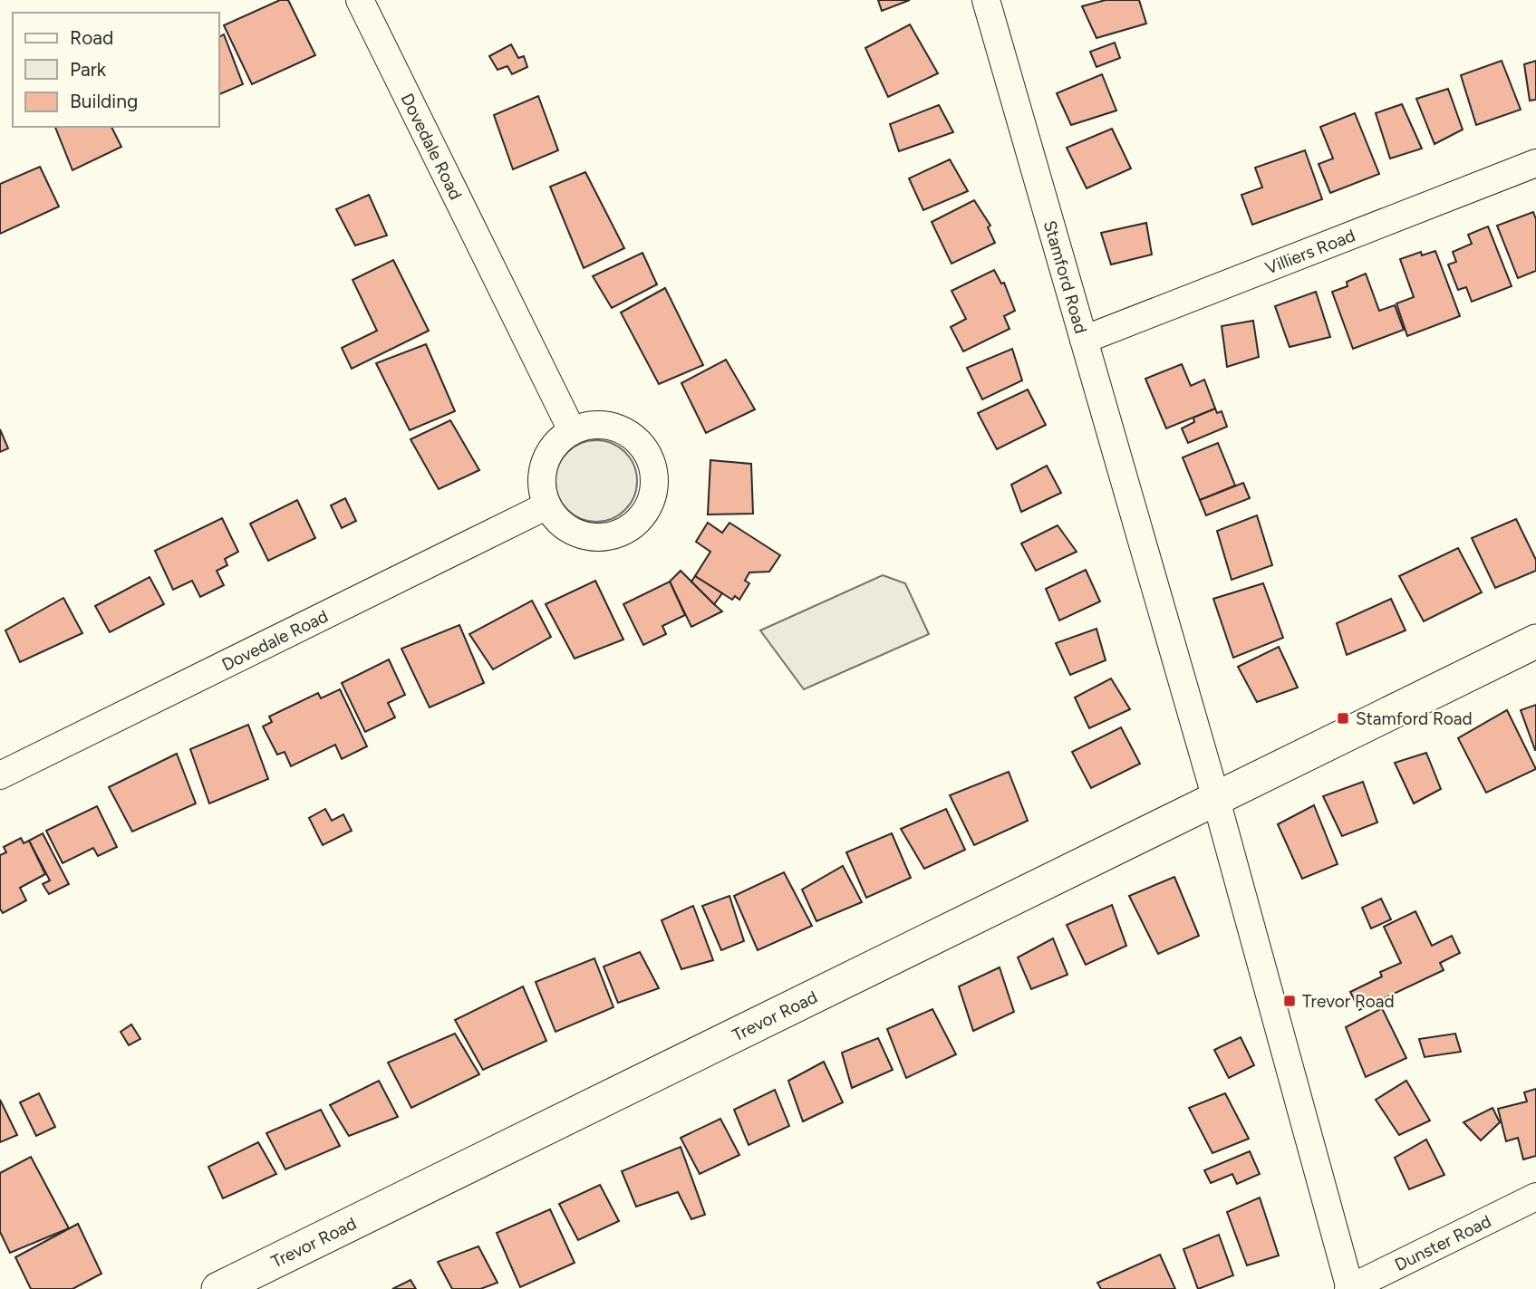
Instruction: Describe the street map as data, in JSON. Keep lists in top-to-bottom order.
{
  "streets": {
    "street": [
      "Dovedale Road",
      "Villiers Road",
      "Stamford Road",
      "Trevor Road",
      "Dunster Road"
    ]
  },
  "crossings": [
    ["Villiers Road", "Stamford Road"],
    ["Stamford Road", "Trevor Road"],
    ["Stamford Road", "Dunster Road"]
  ],
  "places": {
    "transit": ["Stamford Road", "Trevor Road"]
  },
  "legend": ["Road", "Park", "Building"]
}
